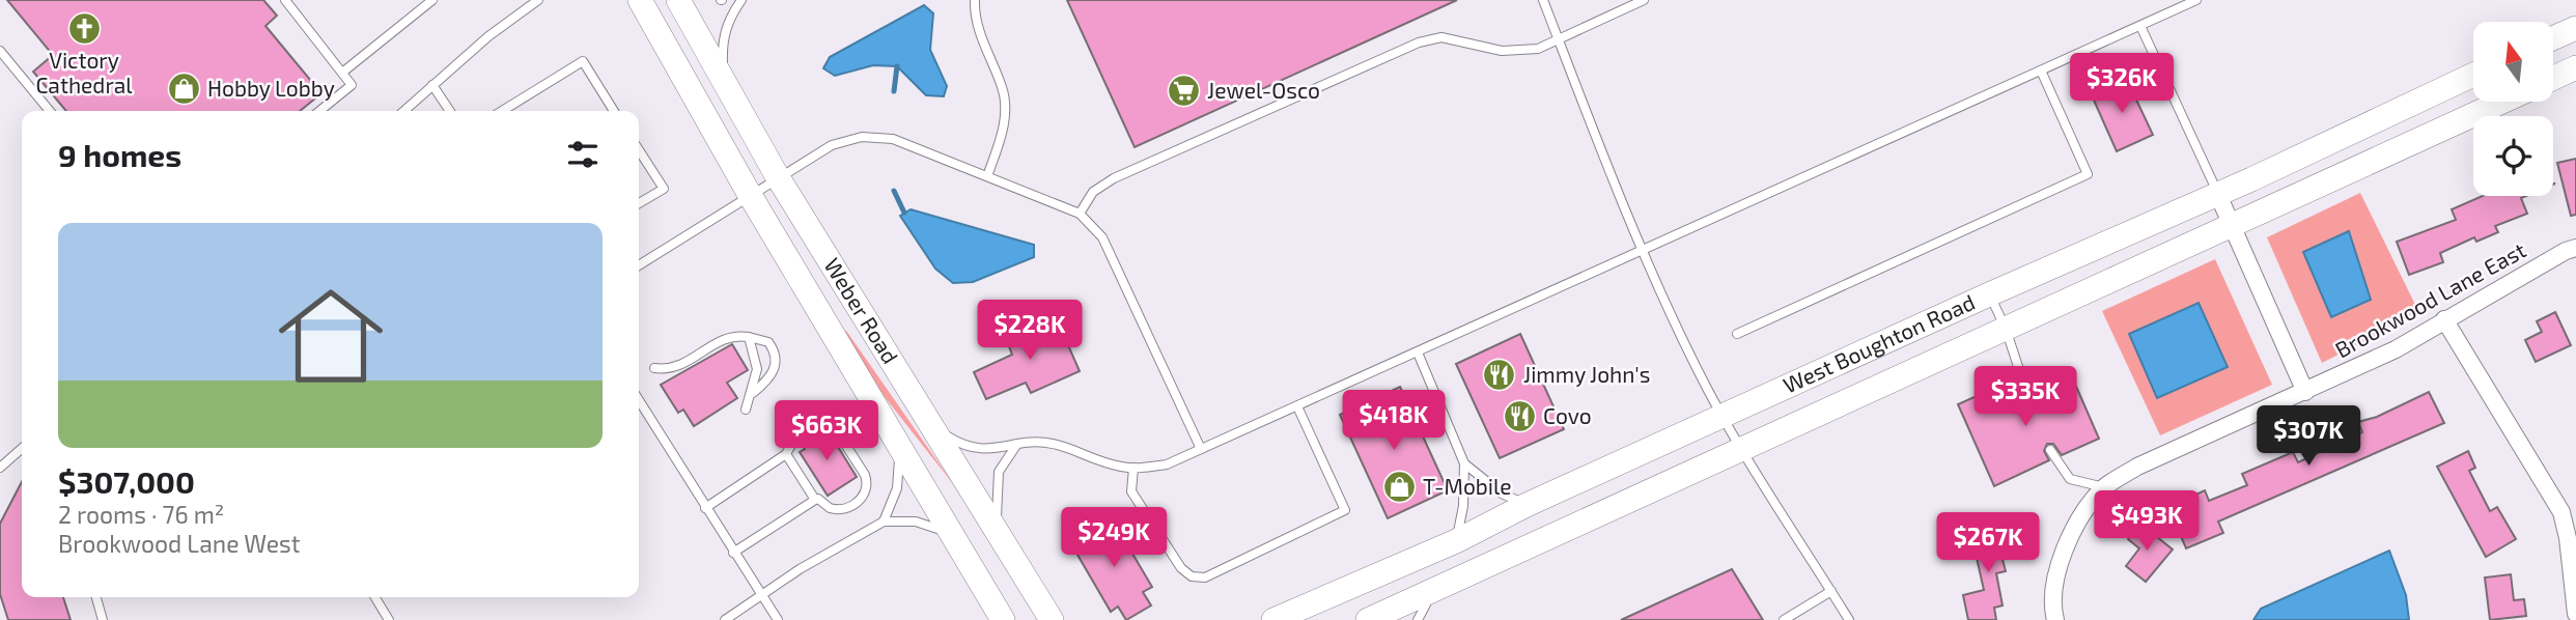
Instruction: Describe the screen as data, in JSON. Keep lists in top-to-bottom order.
{
  "streets": {
    "main road": ["Weber Road", "West Boughton Road"],
    "street": ["Brookwood Lane East"]
  },
  "places": {
    "church": ["Victory Cathedral"],
    "shop": ["Hobby Lobby", "T-Mobile"],
    "supermarket": ["Jewel-Osco"],
    "restaurant": ["Jimmy John's", "Covo"]
  },
  "north": "top",
  "page": {
    "price": [
      "$326K",
      "$228K",
      "$335K",
      "$418K",
      "$663K",
      "$307K",
      "$493K",
      "$249K",
      "$267K"
    ],
    "heading": "9 homes",
    "list": [
      {
        "name": "$307,000",
        "note": "2 rooms · 76 m² · Brookwood Lane West"
      }
    ]
  }
}
